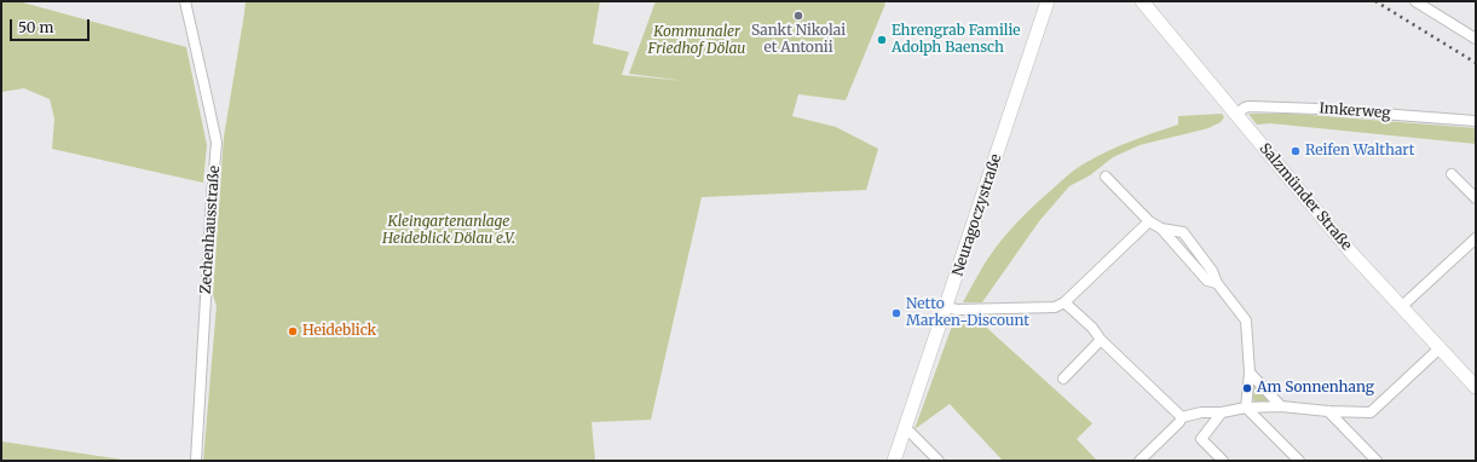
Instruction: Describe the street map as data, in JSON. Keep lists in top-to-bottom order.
{
  "streets": {
    "main road": ["Salzmünder Straße", "Neuragoczystraße"],
    "street": ["Imkerweg", "Zechenhausstraße"]
  },
  "crossings": [
    ["Imkerweg", "Salzmünder Straße"]
  ],
  "parks": ["Kommunaler Friedhof Dölau", "Kleingartenanlage Heideblick Dölau e.V."],
  "places": [
    "Sankt Nikolai et Antonii",
    "Ehrengrab Familie Adolph Baensch",
    "Reifen Walthart",
    "Netto Marken-Discount",
    "Heideblick",
    "Am Sonnenhang"
  ],
  "scale_bar": "50 m"
}
